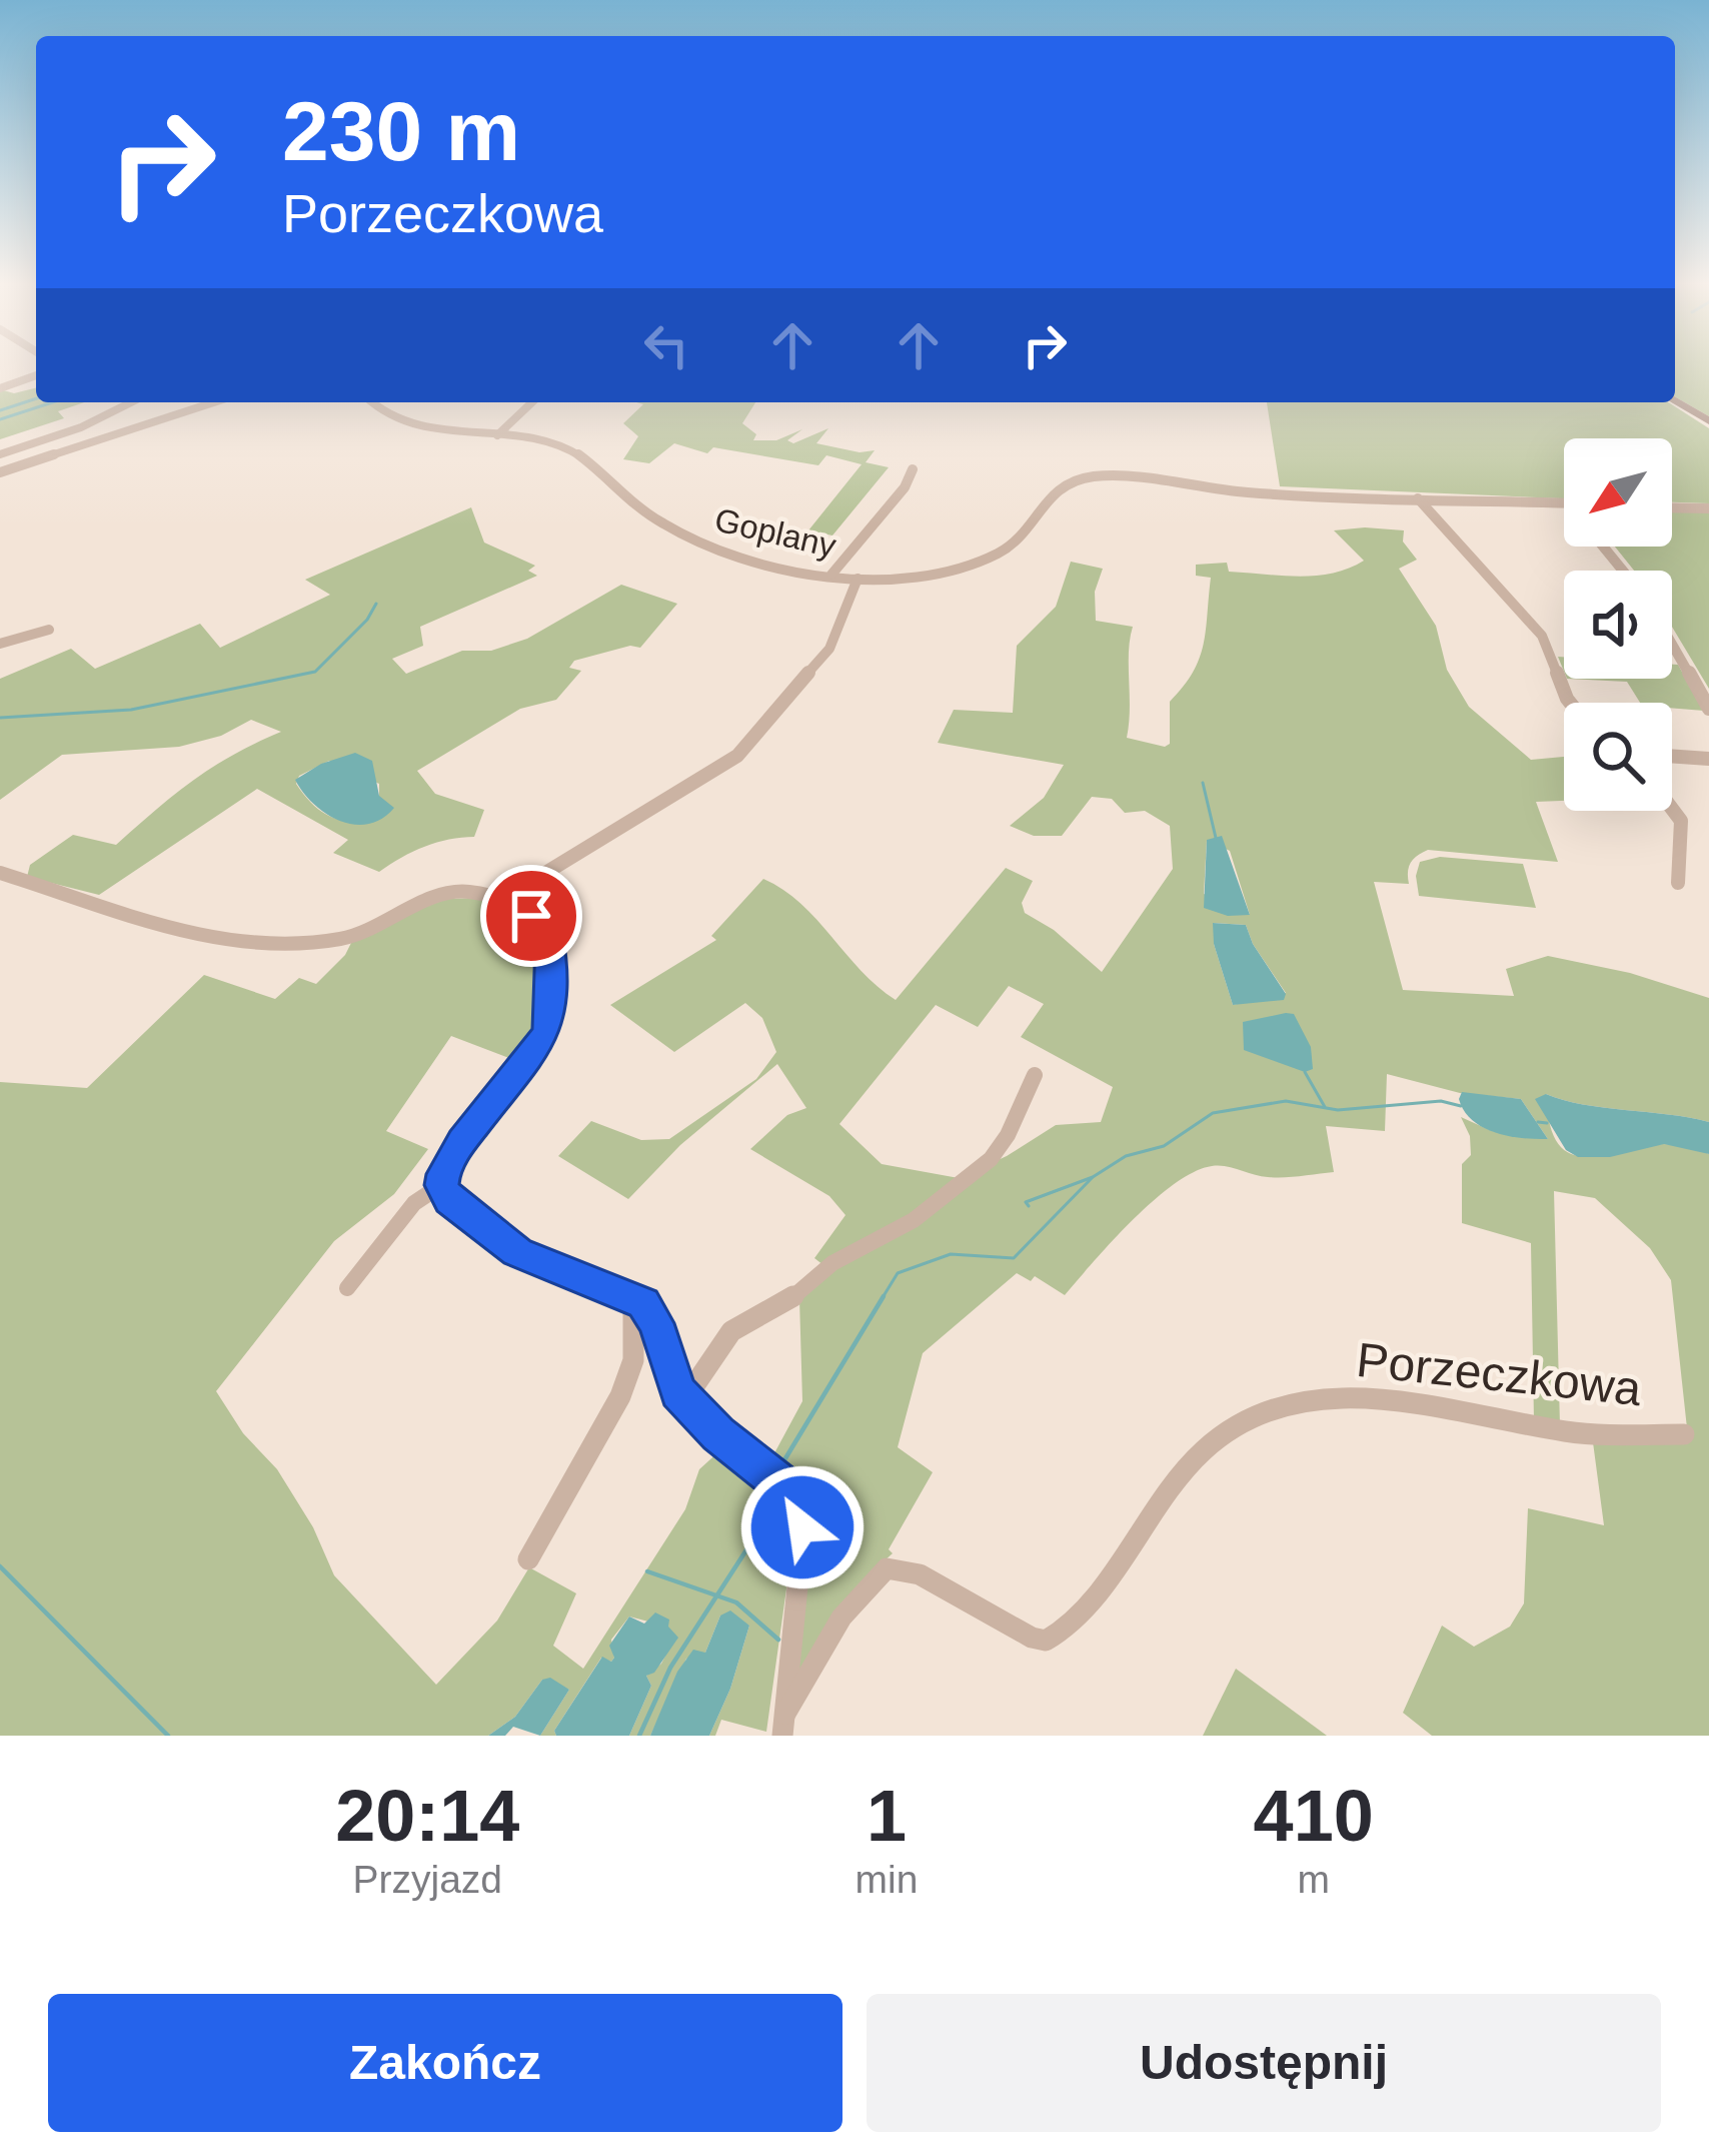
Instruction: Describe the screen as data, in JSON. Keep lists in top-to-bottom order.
{
  "streets": {
    "street": ["Goplany", "Porzeczkowa"]
  },
  "north": "bottom left",
  "page": {
    "turn": ["230 m", "Porzeczkowa"],
    "eta": [
      "20:14",
      "Przyjazd",
      "1",
      "min",
      "410",
      "m"
    ],
    "buttons": ["Zakończ", "Udostępnij"]
  }
}
